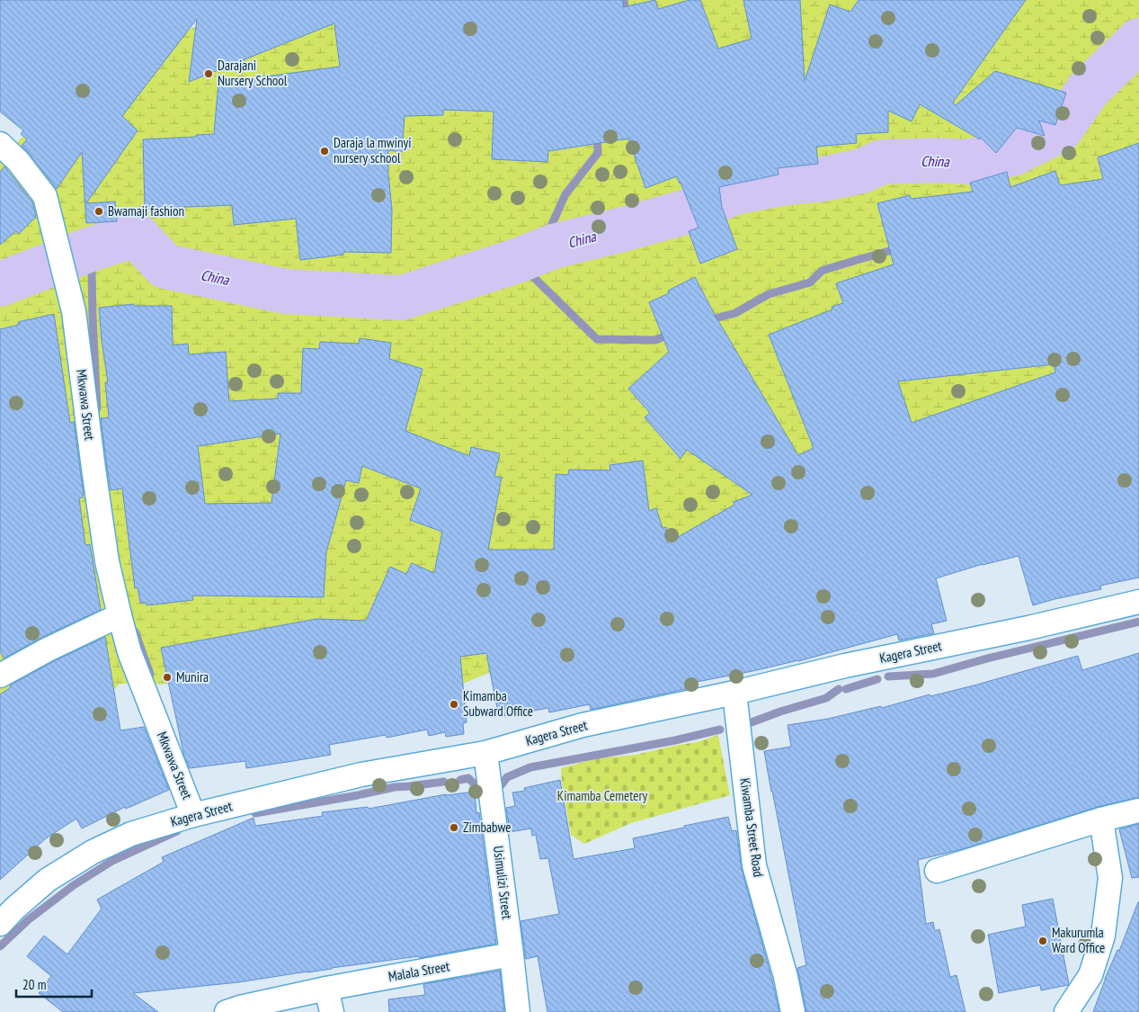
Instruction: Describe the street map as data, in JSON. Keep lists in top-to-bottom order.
{
  "streets": {
    "street": [
      "Mkwawa Street",
      "Kagera Street",
      "Kiwamba Street Road",
      "Usimulizi Street",
      "Malala Street"
    ]
  },
  "crossings": [
    ["Mkwawa Street", "Kagera Street"],
    ["Kagera Street", "Kiwamba Street Road"],
    ["Kagera Street", "Usimulizi Street"],
    ["Usimulizi Street", "Malala Street"]
  ],
  "water": ["China"],
  "parks": ["Kimamba Cemetery"],
  "places": [
    "Darajani Nursery School",
    "Daraja la mwinyi nursery school",
    "Bwamaji fashion",
    "Munira",
    "Kimamba Subward Office",
    "Zimbabwe",
    "Makurumla Ward Office"
  ],
  "scale_bar": "20 m"
}
